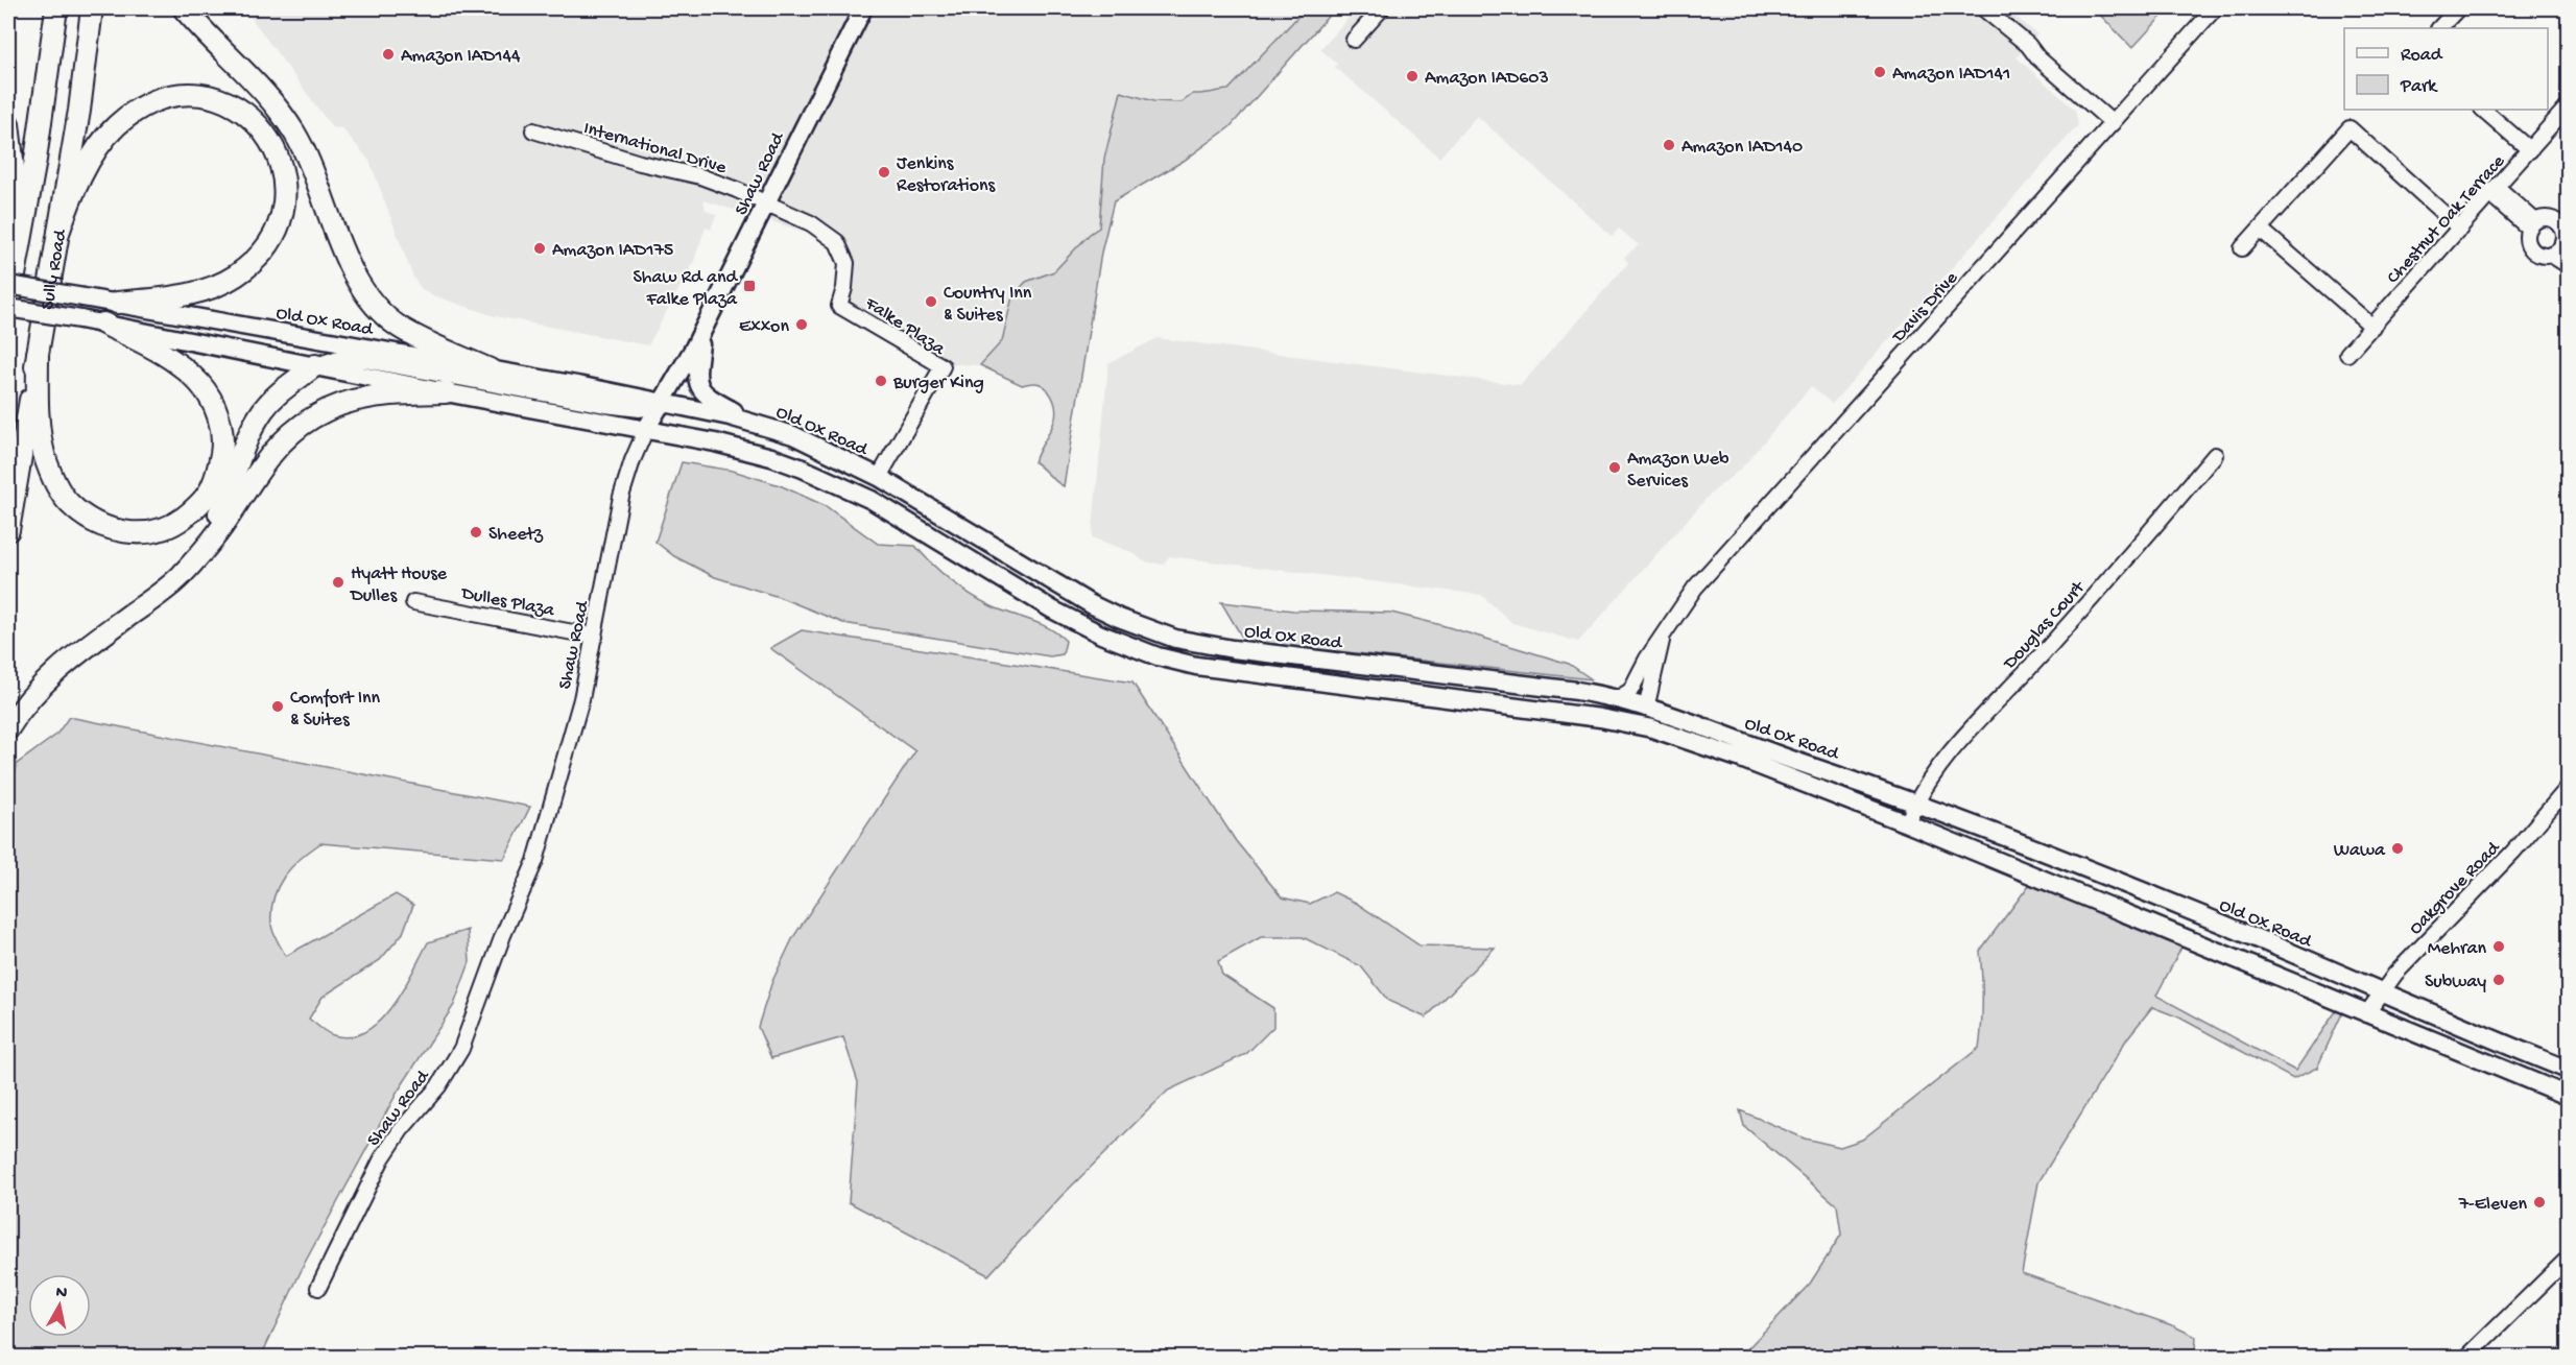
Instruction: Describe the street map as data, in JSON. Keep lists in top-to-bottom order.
{
  "streets": {
    "highway": ["Sully Road"],
    "main road": ["Shaw Road", "Old Ox Road"],
    "street": [
      "International Drive",
      "Chestnut Oak Terrace",
      "Davis Drive",
      "Falke Plaza",
      "Dulles Plaza",
      "Douglas Court",
      "Oakgrove Road"
    ]
  },
  "crossings": [
    ["International Drive", "Shaw Road"],
    ["International Drive", "Falke Plaza"],
    ["Shaw Road", "Old Ox Road"],
    ["Shaw Road", "Falke Plaza"],
    ["Shaw Road", "Dulles Plaza"],
    ["Sully Road", "Old Ox Road"],
    ["Davis Drive", "Old Ox Road"],
    ["Old Ox Road", "Falke Plaza"],
    ["Old Ox Road", "Douglas Court"],
    ["Old Ox Road", "Oakgrove Road"]
  ],
  "places": {
    "other": [
      "Amazon IAD144",
      "Amazon IAD141",
      "Amazon IAD603",
      "Amazon IAD140",
      "Jenkins Restorations",
      "Amazon IAD175",
      "Country Inn & Suites",
      "Exxon",
      "Burger King",
      "Amazon Web Services",
      "Sheetz",
      "Hyatt House Dulles",
      "Comfort Inn & Suites",
      "Wawa",
      "Mehran",
      "Subway",
      "7-Eleven"
    ],
    "transit": ["Shaw Rd and Falke Plaza"]
  },
  "legend": ["Road", "Park"],
  "north": "top"
}
